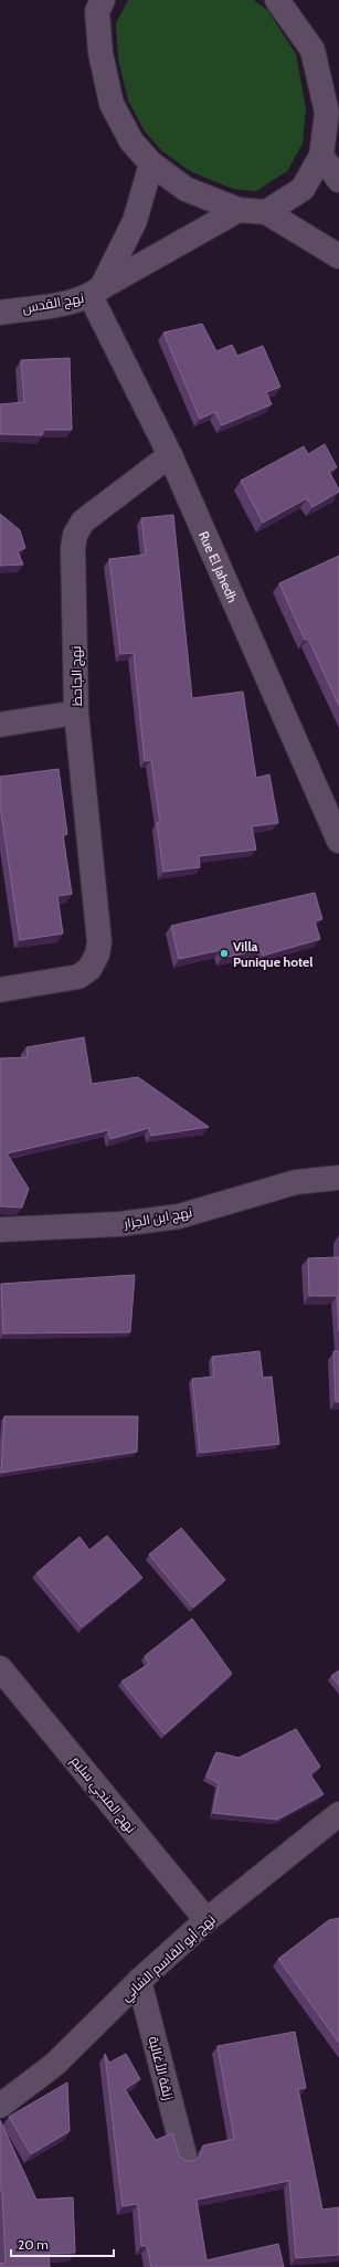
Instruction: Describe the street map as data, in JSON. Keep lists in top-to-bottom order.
{
  "streets": {
    "street": [
      "نهج القدس",
      "Rue El Jahedh",
      "نهج الجاحظ",
      "نهج ابن الجزار",
      "نهج المنجي سليم",
      "نهج أبو القاسم الشابي",
      "زنقة الأغالبة"
    ]
  },
  "crossings": [
    ["نهج القدس", "Rue El Jahedh"],
    ["Rue El Jahedh", "نهج الجاحظ"],
    ["نهج المنجي سليم", "نهج أبو القاسم الشابي"],
    ["نهج أبو القاسم الشابي", "زنقة الأغالبة"]
  ],
  "places": ["Villa Punique hotel"],
  "scale_bar": "20 m"
}
